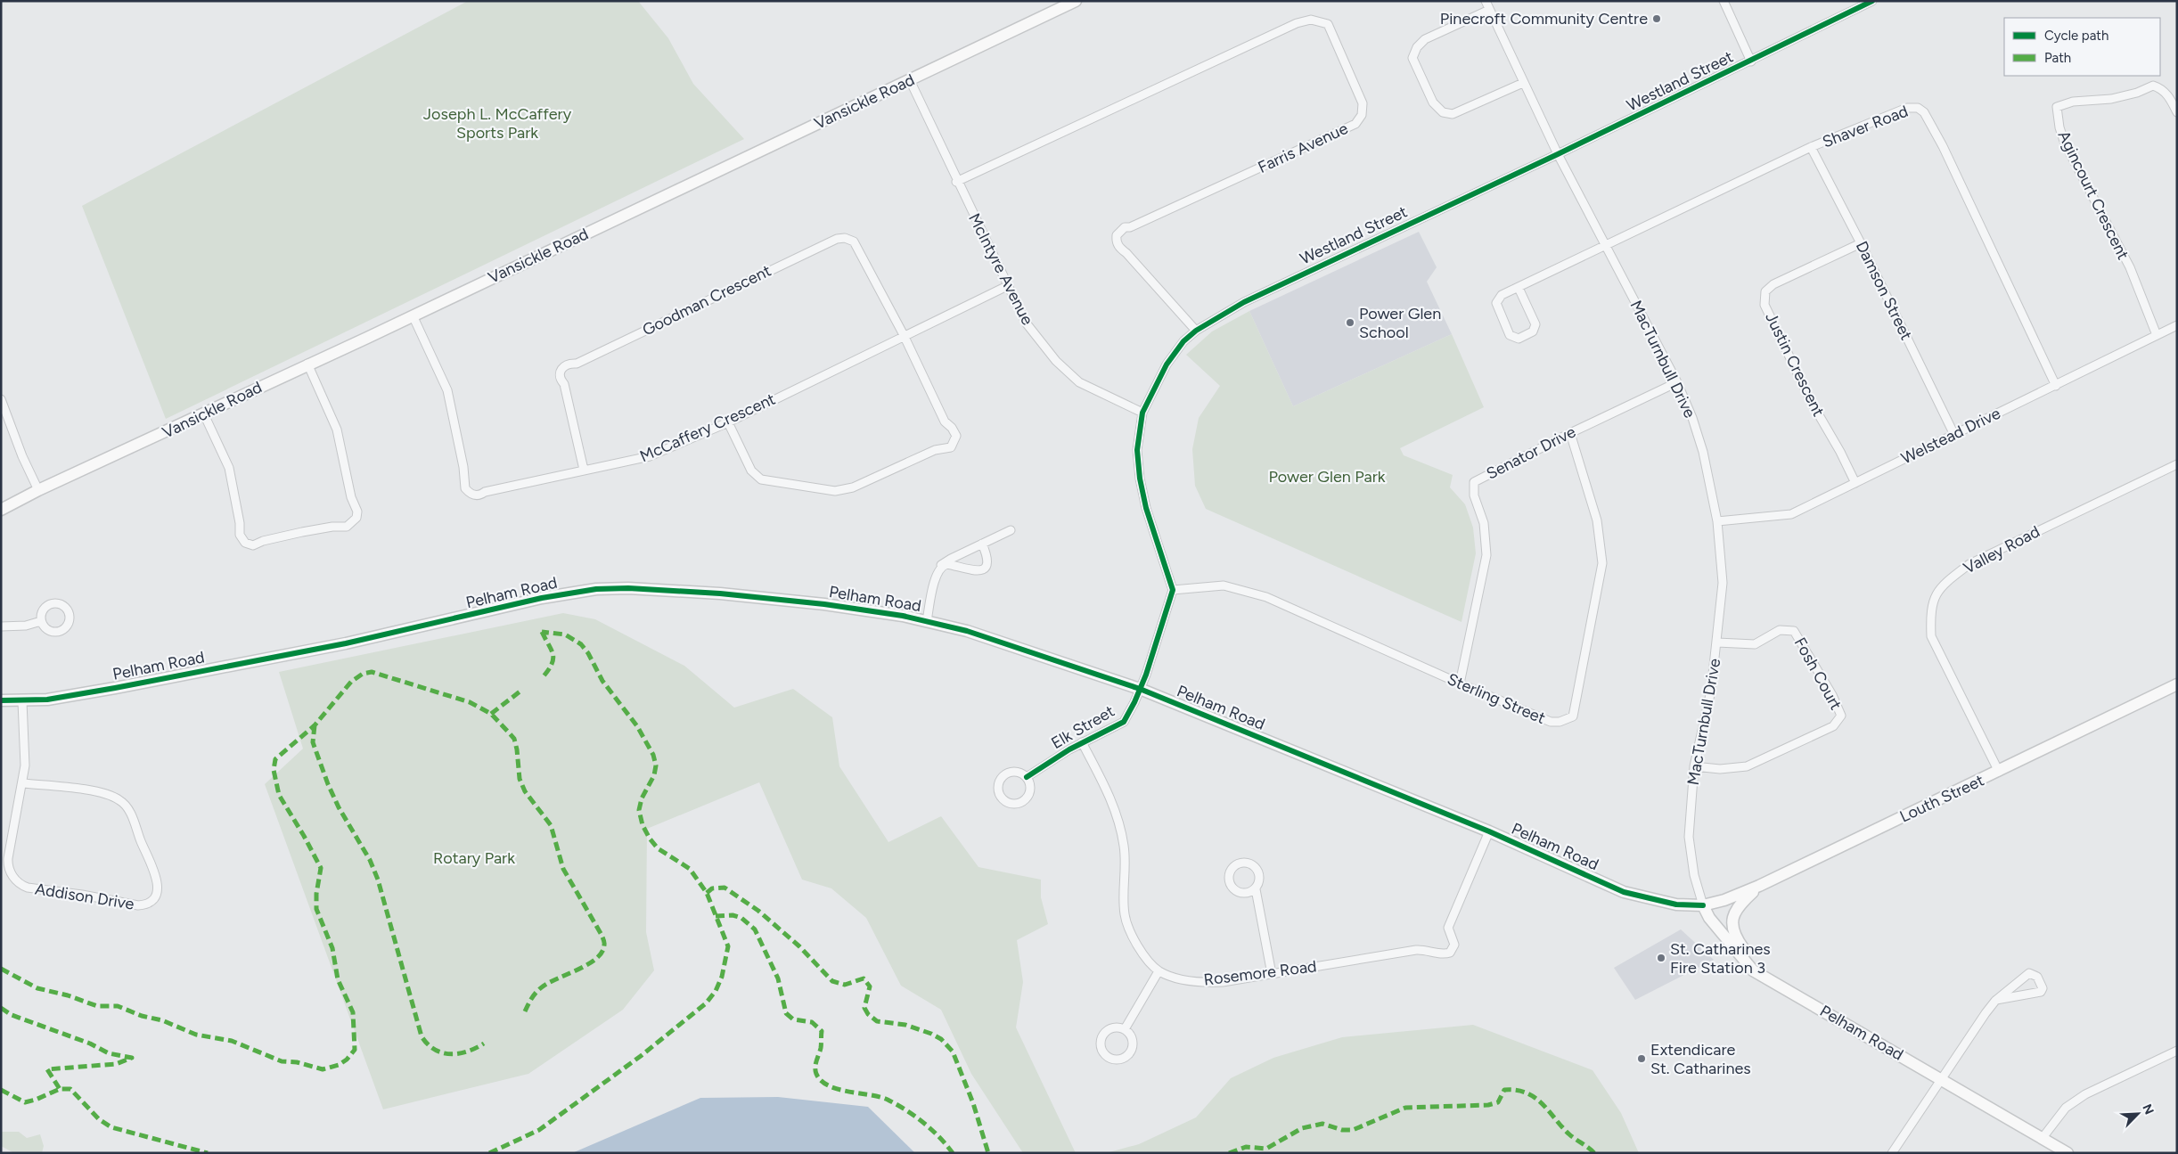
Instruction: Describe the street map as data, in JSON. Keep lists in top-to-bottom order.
{
  "streets": {
    "main road": ["Vansickle Road", "Pelham Road", "Louth Street"],
    "street": [
      "Westland Street",
      "Shaver Road",
      "Farris Avenue",
      "Agincourt Crescent",
      "McIntyre Avenue",
      "Damson Street",
      "Goodman Crescent",
      "MacTurnbull Drive",
      "Justin Crescent",
      "McCaffery Crescent",
      "Welstead Drive",
      "Senator Drive",
      "Valley Road",
      "Fosh Court",
      "Sterling Street",
      "Elk Street",
      "Addison Drive",
      "Rosemore Road"
    ]
  },
  "crossings": [
    ["Westland Street", "Farris Avenue"],
    ["Westland Street", "McIntyre Avenue"],
    ["Westland Street", "MacTurnbull Drive"],
    ["Westland Street", "Sterling Street"],
    ["Vansickle Road", "McIntyre Avenue"],
    ["Vansickle Road", "McCaffery Crescent"],
    ["Shaver Road", "Damson Street"],
    ["Shaver Road", "MacTurnbull Drive"],
    ["Shaver Road", "Welstead Drive"],
    ["Farris Avenue", "McIntyre Avenue"],
    ["Agincourt Crescent", "Welstead Drive"],
    ["McIntyre Avenue", "McCaffery Crescent"],
    ["Damson Street", "Justin Crescent"],
    ["Damson Street", "Welstead Drive"],
    ["Goodman Crescent", "McCaffery Crescent"],
    ["MacTurnbull Drive", "Welstead Drive"],
    ["MacTurnbull Drive", "Senator Drive"],
    ["MacTurnbull Drive", "Pelham Road"],
    ["MacTurnbull Drive", "Fosh Court"],
    ["MacTurnbull Drive", "Louth Street"],
    ["Justin Crescent", "Welstead Drive"],
    ["Senator Drive", "Sterling Street"],
    ["Valley Road", "Louth Street"],
    ["Pelham Road", "Elk Street"],
    ["Pelham Road", "Louth Street"],
    ["Pelham Road", "Addison Drive"],
    ["Pelham Road", "Rosemore Road"]
  ],
  "parks": ["Joseph L. McCaffery Sports Park", "Power Glen Park", "Rotary Park"],
  "places": [
    "Pinecroft Community Centre",
    "Power Glen School",
    "St. Catharines Fire Station 3",
    "Extendicare St. Catharines"
  ],
  "legend": ["Cycle path", "Path"],
  "north": "top right"
}
